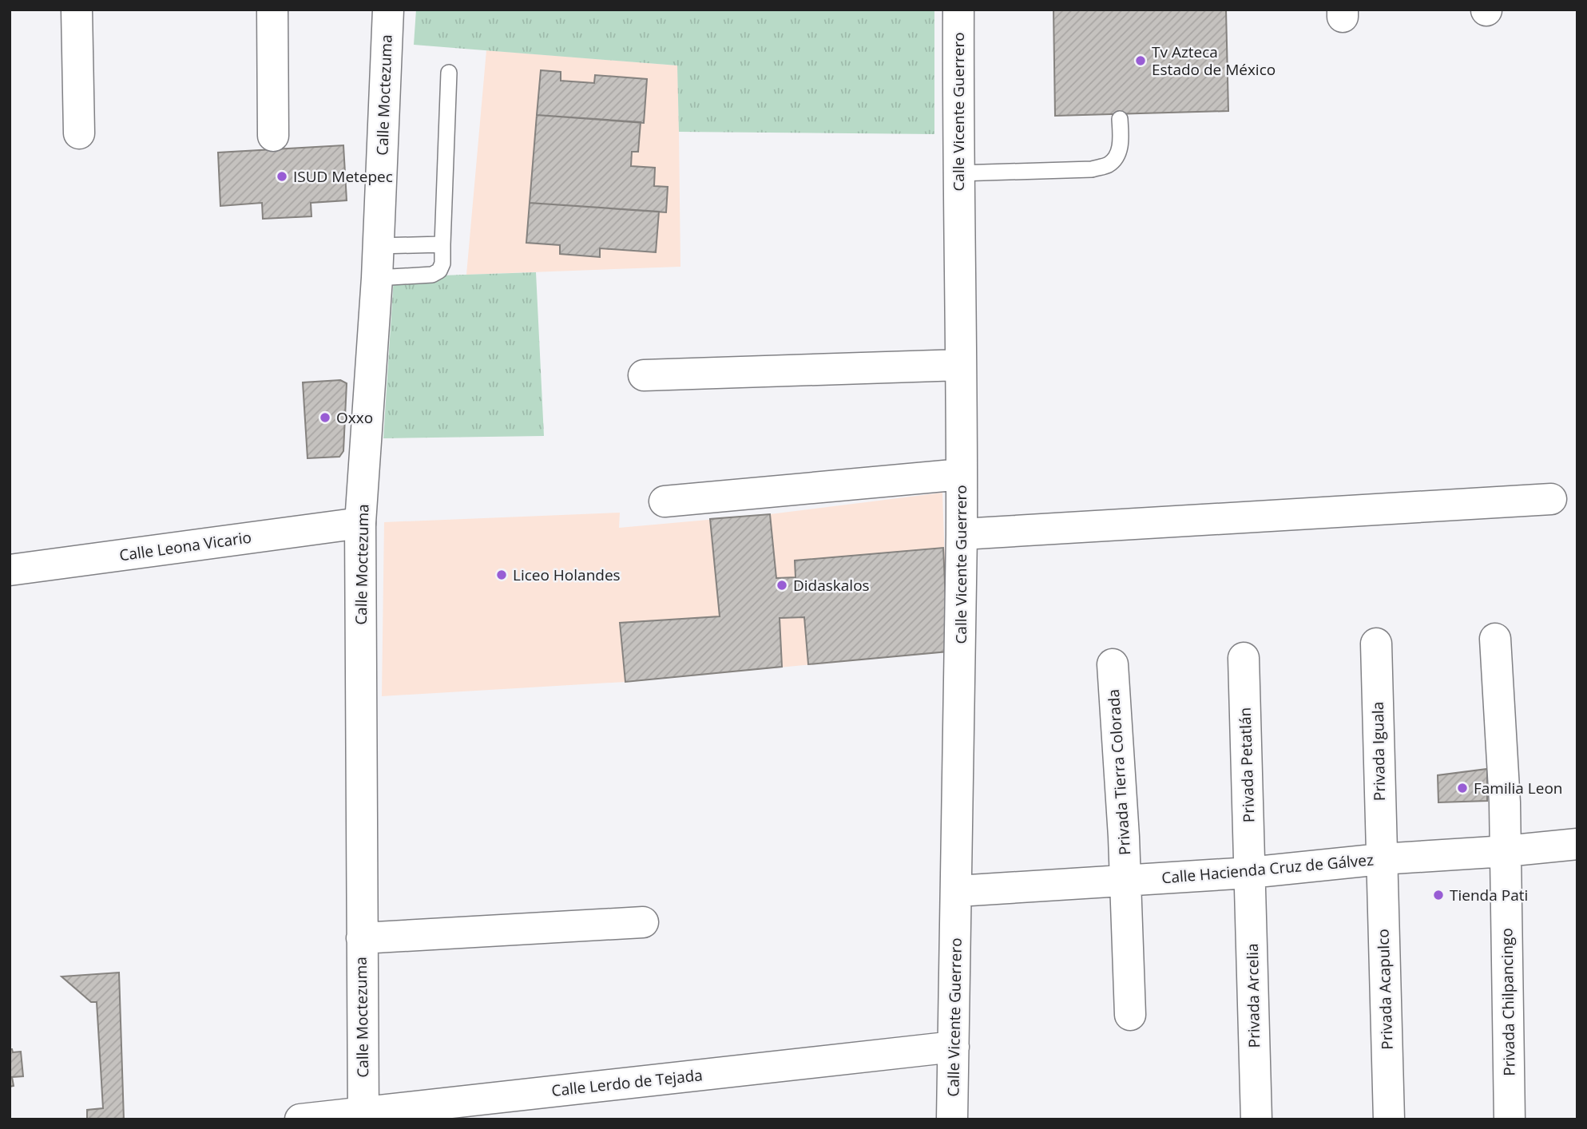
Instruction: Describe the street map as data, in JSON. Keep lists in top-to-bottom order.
{
  "streets": {
    "street": [
      "Calle Moctezuma",
      "Calle Vicente Guerrero",
      "Calle Leona Vicario",
      "Privada Iguala",
      "Privada Petatlán",
      "Privada Tierra Colorada",
      "Calle Hacienda Cruz de Gálvez",
      "Privada Acapulco",
      "Privada Arcelia",
      "Privada Chilpancingo",
      "Calle Lerdo de Tejada"
    ]
  },
  "crossings": [
    ["Calle Moctezuma", "Calle Leona Vicario"],
    ["Calle Moctezuma", "Calle Lerdo de Tejada"],
    ["Calle Vicente Guerrero", "Calle Hacienda Cruz de Gálvez"],
    ["Calle Vicente Guerrero", "Calle Lerdo de Tejada"],
    ["Privada Iguala", "Calle Hacienda Cruz de Gálvez"],
    ["Privada Iguala", "Privada Acapulco"],
    ["Privada Petatlán", "Calle Hacienda Cruz de Gálvez"],
    ["Privada Petatlán", "Privada Arcelia"],
    ["Privada Tierra Colorada", "Calle Hacienda Cruz de Gálvez"],
    ["Calle Hacienda Cruz de Gálvez", "Privada Acapulco"],
    ["Calle Hacienda Cruz de Gálvez", "Privada Arcelia"],
    ["Calle Hacienda Cruz de Gálvez", "Privada Chilpancingo"]
  ],
  "places": [
    "Tv Azteca Estado de México",
    "ISUD Metepec",
    "Oxxo",
    "Liceo Holandes",
    "Didaskalos",
    "Familia Leon",
    "Tienda Pati"
  ]
}
